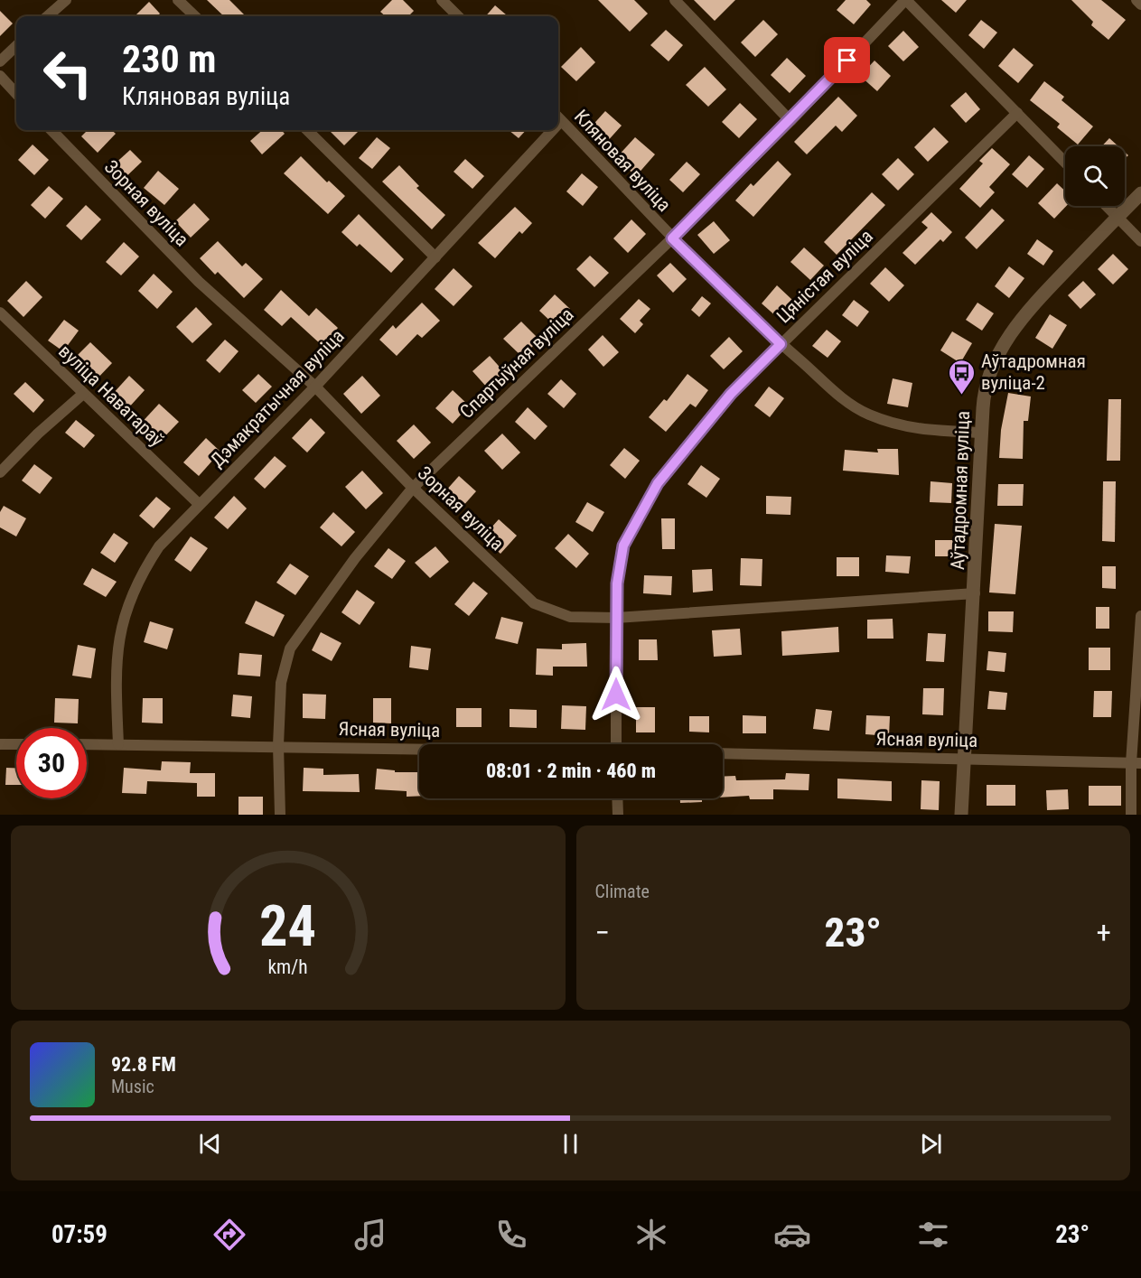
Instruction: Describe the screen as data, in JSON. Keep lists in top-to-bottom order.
{
  "streets": {
    "street": [
      "Кляновая вуліца",
      "Зорная вуліца",
      "Цяністая вуліца",
      "Спартыўная вуліца",
      "вуліца Наватараў",
      "Дэмакратычная вуліца",
      "Аўтадромная вуліца",
      "Ясная вуліца"
    ]
  },
  "crossings": [
    ["Кляновая вуліца", "Цяністая вуліца"],
    ["Кляновая вуліца", "Спартыўная вуліца"],
    ["Кляновая вуліца", "Аўтадромная вуліца"],
    ["Зорная вуліца", "Цяністая вуліца"],
    ["Зорная вуліца", "Спартыўная вуліца"],
    ["Зорная вуліца", "Дэмакратычная вуліца"],
    ["Зорная вуліца", "Аўтадромная вуліца"],
    ["Спартыўная вуліца", "Ясная вуліца"],
    ["вуліца Наватараў", "Дэмакратычная вуліца"],
    ["Дэмакратычная вуліца", "Ясная вуліца"],
    ["Аўтадромная вуліца", "Ясная вуліца"]
  ],
  "places": {
    "bus stop": ["Аўтадромная вуліца-2"]
  },
  "page": {
    "turn": ["230 m", "Кляновая вуліца"],
    "limit": "30",
    "trip": "08:01 · 2 min · 460 m",
    "tile": "Climate",
    "heat": ["−", "23°", "+"],
    "song": ["92.8 FM", "Music"],
    "tabs": ["07:59", "23°"],
    "gauge": ["24", "km/h"]
  }
}
